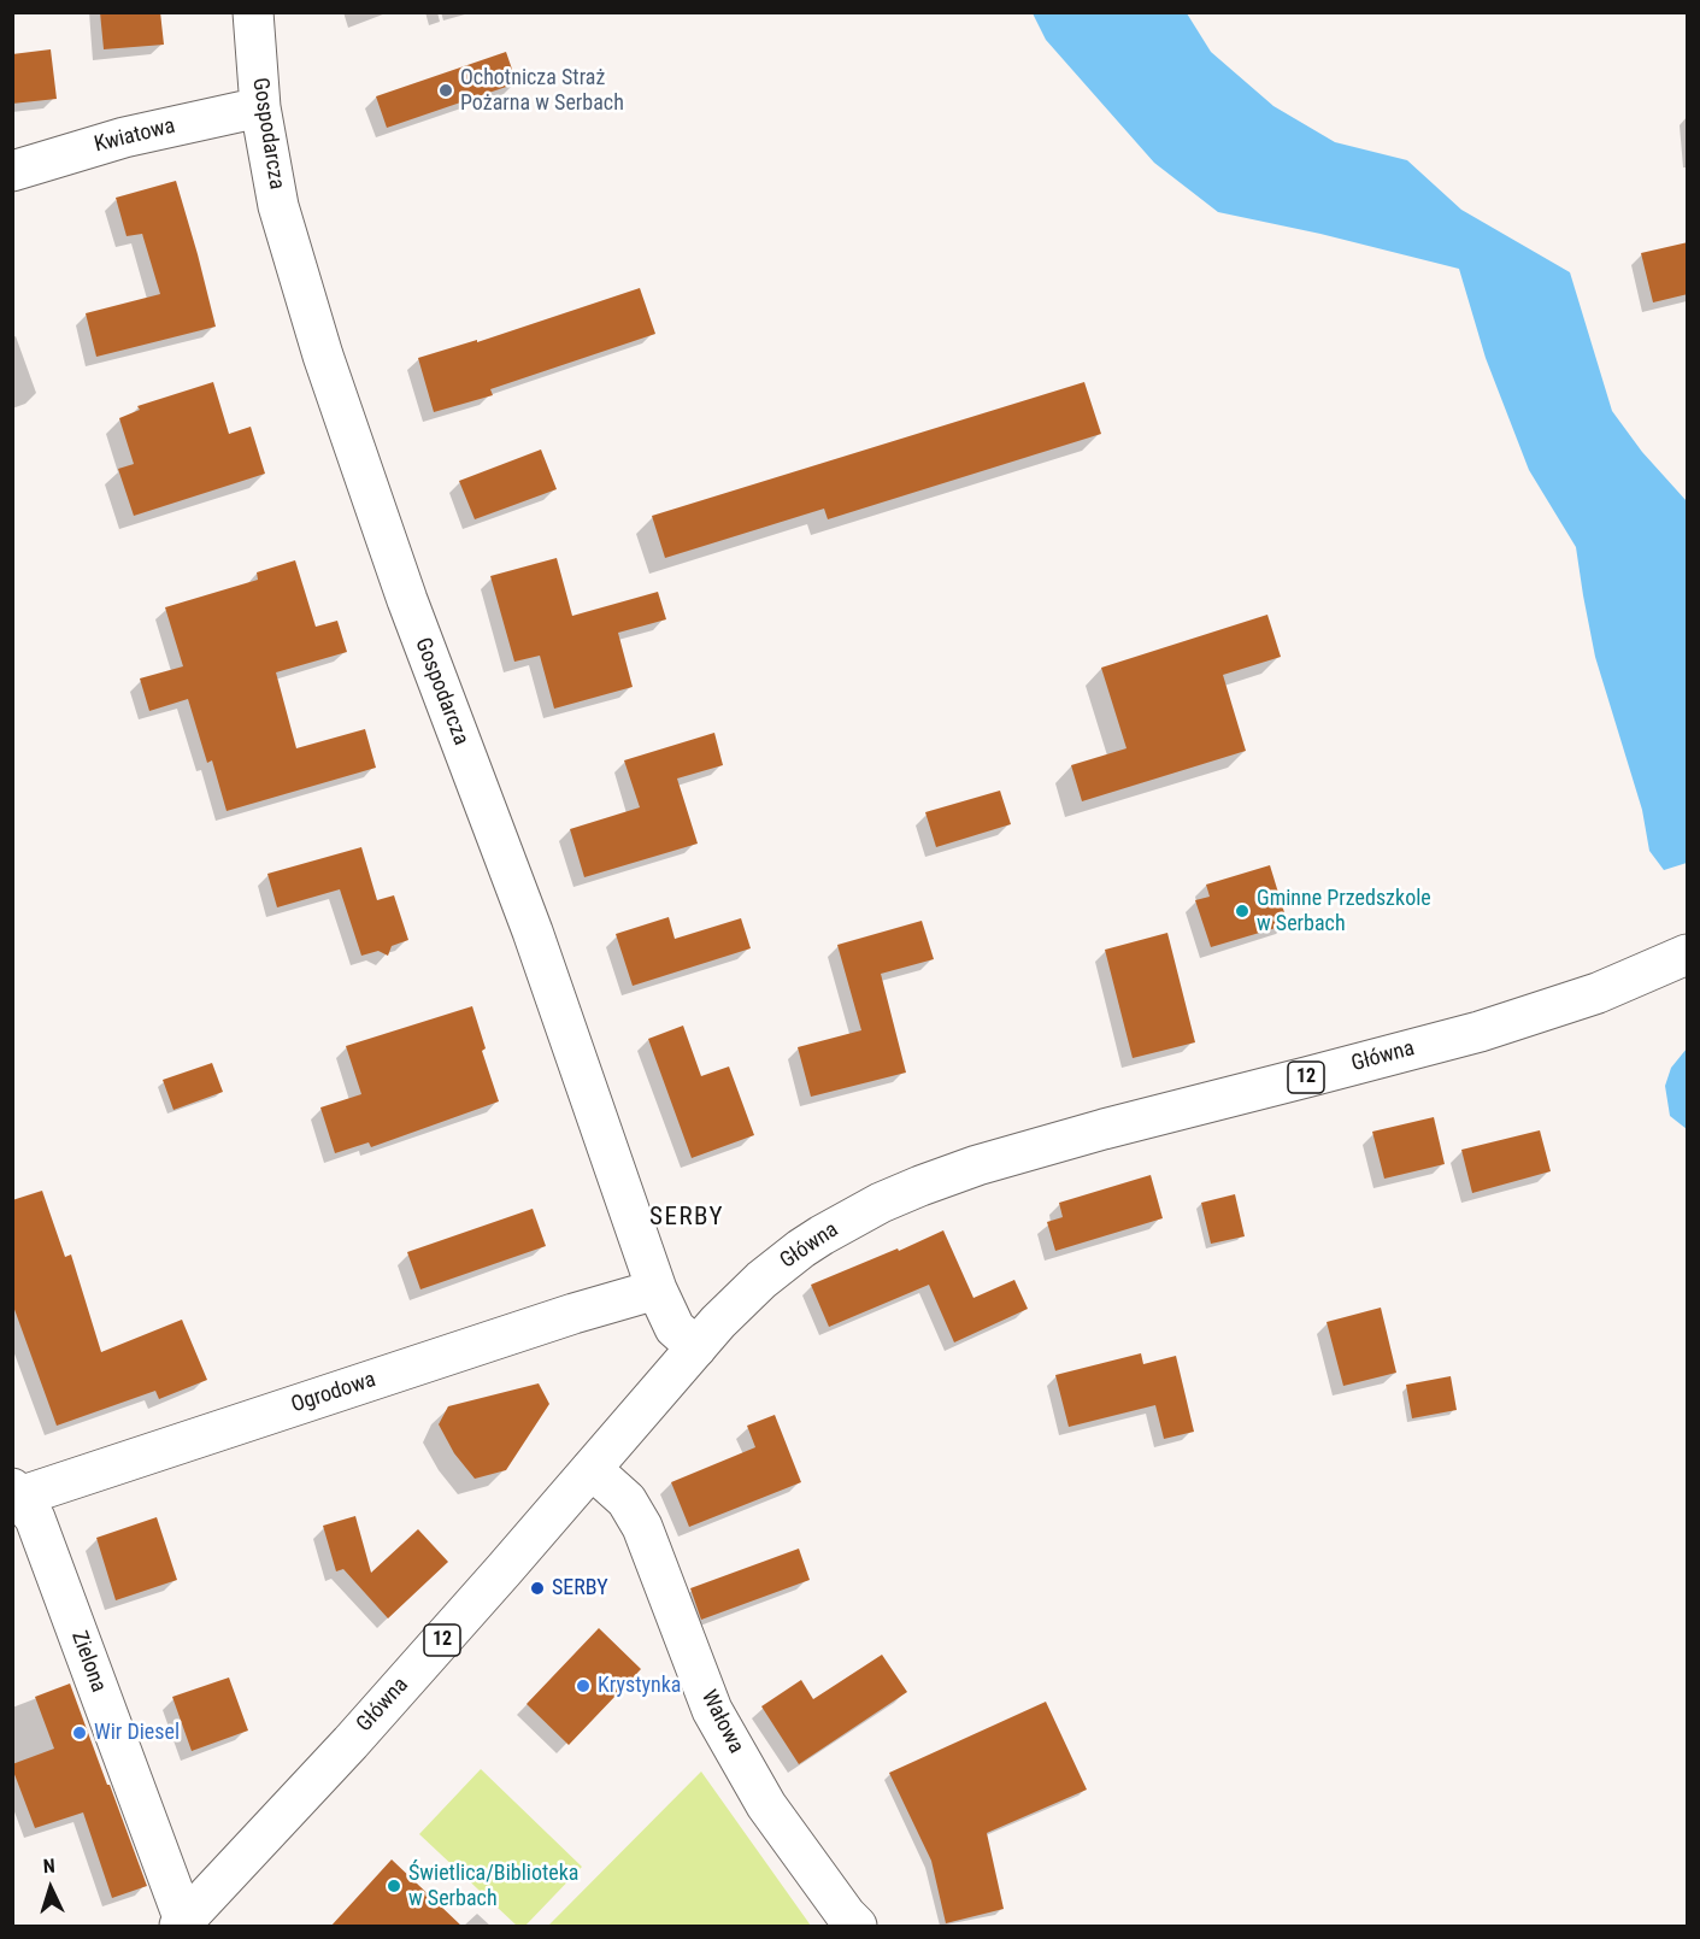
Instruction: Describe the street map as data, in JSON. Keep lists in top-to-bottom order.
{
  "streets": {
    "street": [
      "Gospodarcza",
      "Kwiatowa",
      "Główna",
      "12",
      "Ogrodowa",
      "Zielona",
      "Wałowa"
    ]
  },
  "crossings": [
    ["Gospodarcza", "Kwiatowa"],
    ["Gospodarcza", "Główna"],
    ["Gospodarcza", "Ogrodowa"],
    ["Główna", "Zielona"],
    ["Główna", "Wałowa"],
    ["Ogrodowa", "Zielona"]
  ],
  "districts": ["SERBY"],
  "places": [
    "Ochotnicza Straż Pożarna w Serbach",
    "Gminne Przedszkole w Serbach",
    "SERBY",
    "Krystynka",
    "Wir Diesel",
    "Świetlica/Biblioteka w Serbach"
  ],
  "north": "top"
}
